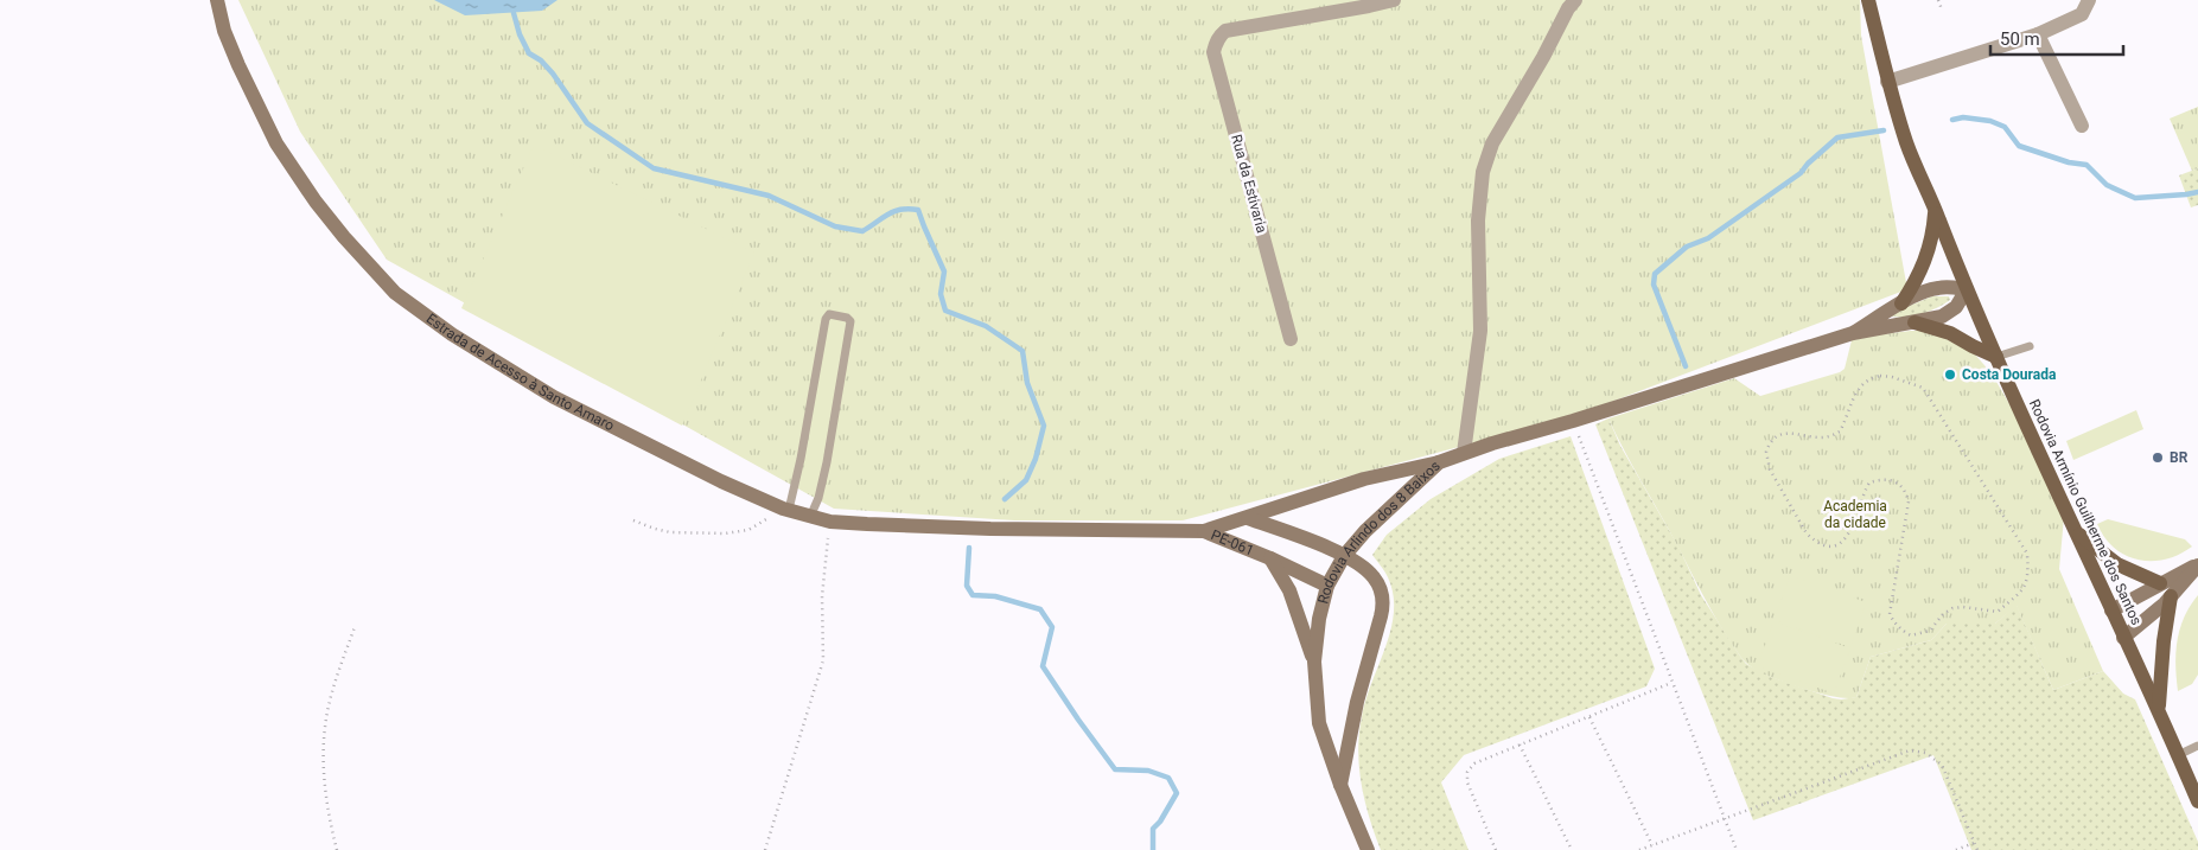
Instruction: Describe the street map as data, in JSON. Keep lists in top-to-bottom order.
{
  "streets": {
    "main road": [
      "Estrada de Acesso à Santo Amaro",
      "Rodovia Armínio Guilherme dos Santos",
      "Rodovia Arlindo dos 8 Baixos",
      "PE-061"
    ],
    "street": ["Rua da Estivaria"]
  },
  "crossings": [
    ["Estrada de Acesso à Santo Amaro", "PE-061"],
    ["Rodovia Armínio Guilherme dos Santos", "Rodovia Arlindo dos 8 Baixos"],
    ["Rodovia Arlindo dos 8 Baixos", "PE-061"]
  ],
  "parks": ["Academia da cidade"],
  "places": ["Costa Dourada", "BR"],
  "scale_bar": "50 m"
}
